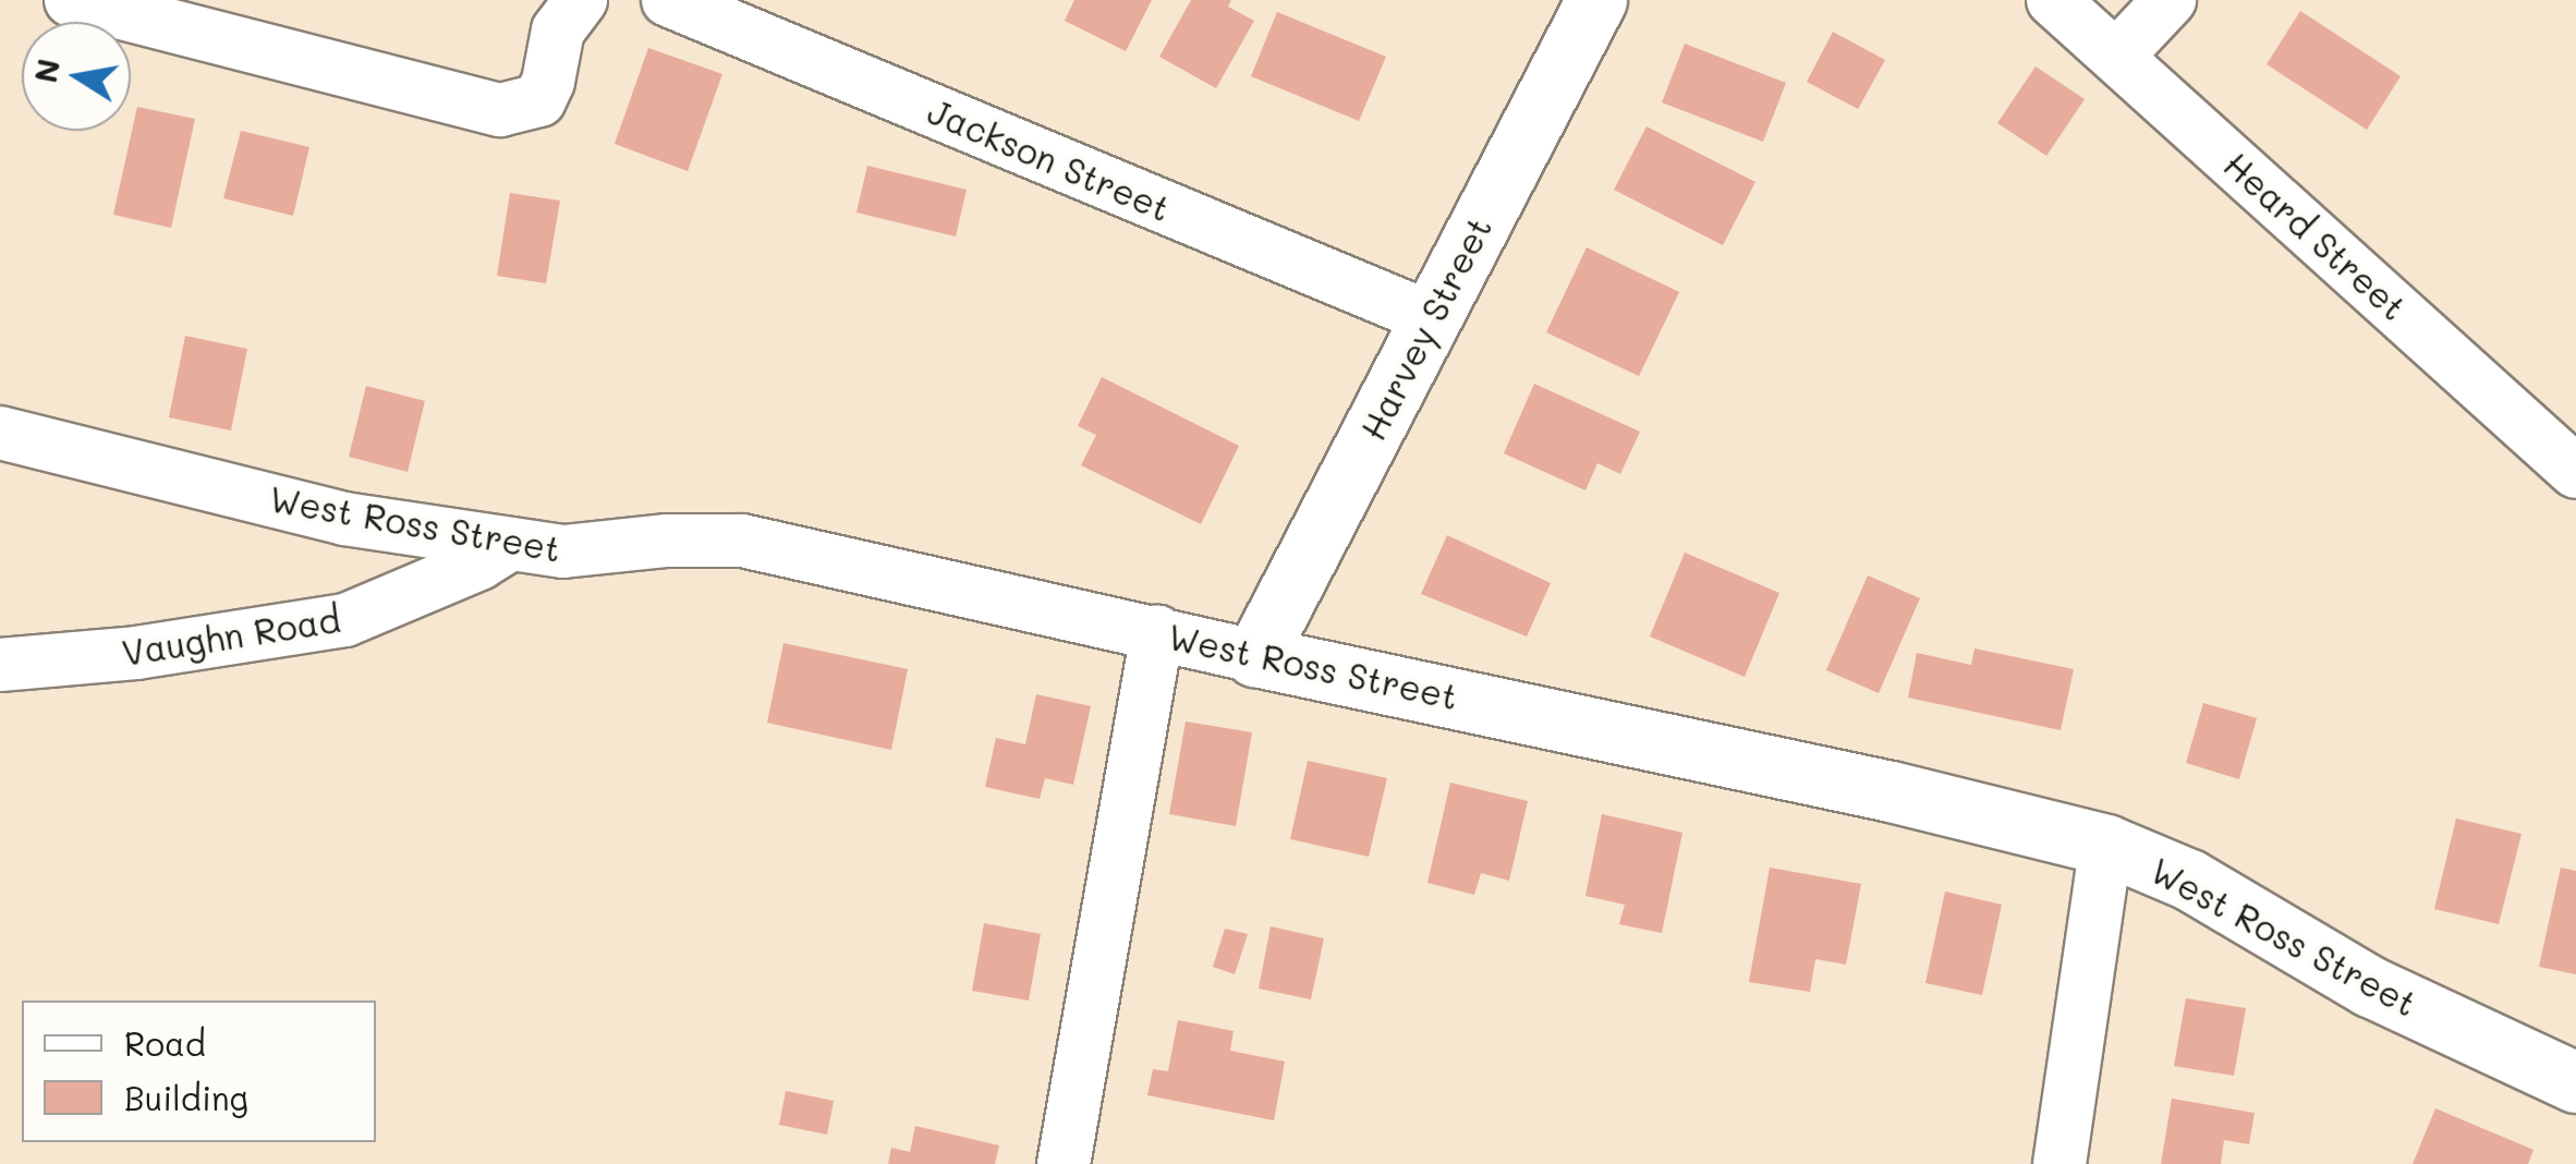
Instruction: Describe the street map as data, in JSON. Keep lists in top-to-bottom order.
{
  "streets": {
    "street": [
      "Jackson Street",
      "Heard Street",
      "Harvey Street",
      "West Ross Street",
      "Vaughn Road"
    ]
  },
  "crossings": [
    ["Jackson Street", "Harvey Street"],
    ["Harvey Street", "West Ross Street"],
    ["West Ross Street", "Vaughn Road"]
  ],
  "legend": ["Road", "Building"],
  "north": "left"
}
